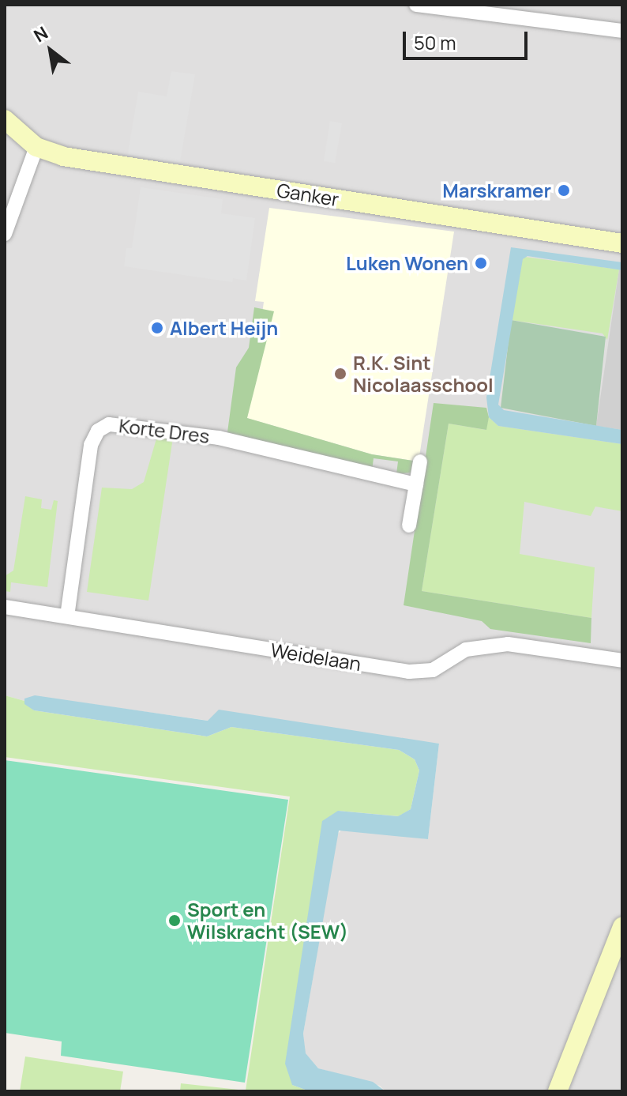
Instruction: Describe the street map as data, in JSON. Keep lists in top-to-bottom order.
{
  "streets": {
    "street": ["Ganker", "Korte Dres", "Weidelaan"]
  },
  "crossings": [
    ["Korte Dres", "Weidelaan"]
  ],
  "places": [
    "Marskramer",
    "Luken Wonen",
    "Albert Heijn",
    "R.K. Sint Nicolaasschool",
    "Sport en Wilskracht (SEW)"
  ],
  "scale_bar": "50 m",
  "north": "top left"
}
